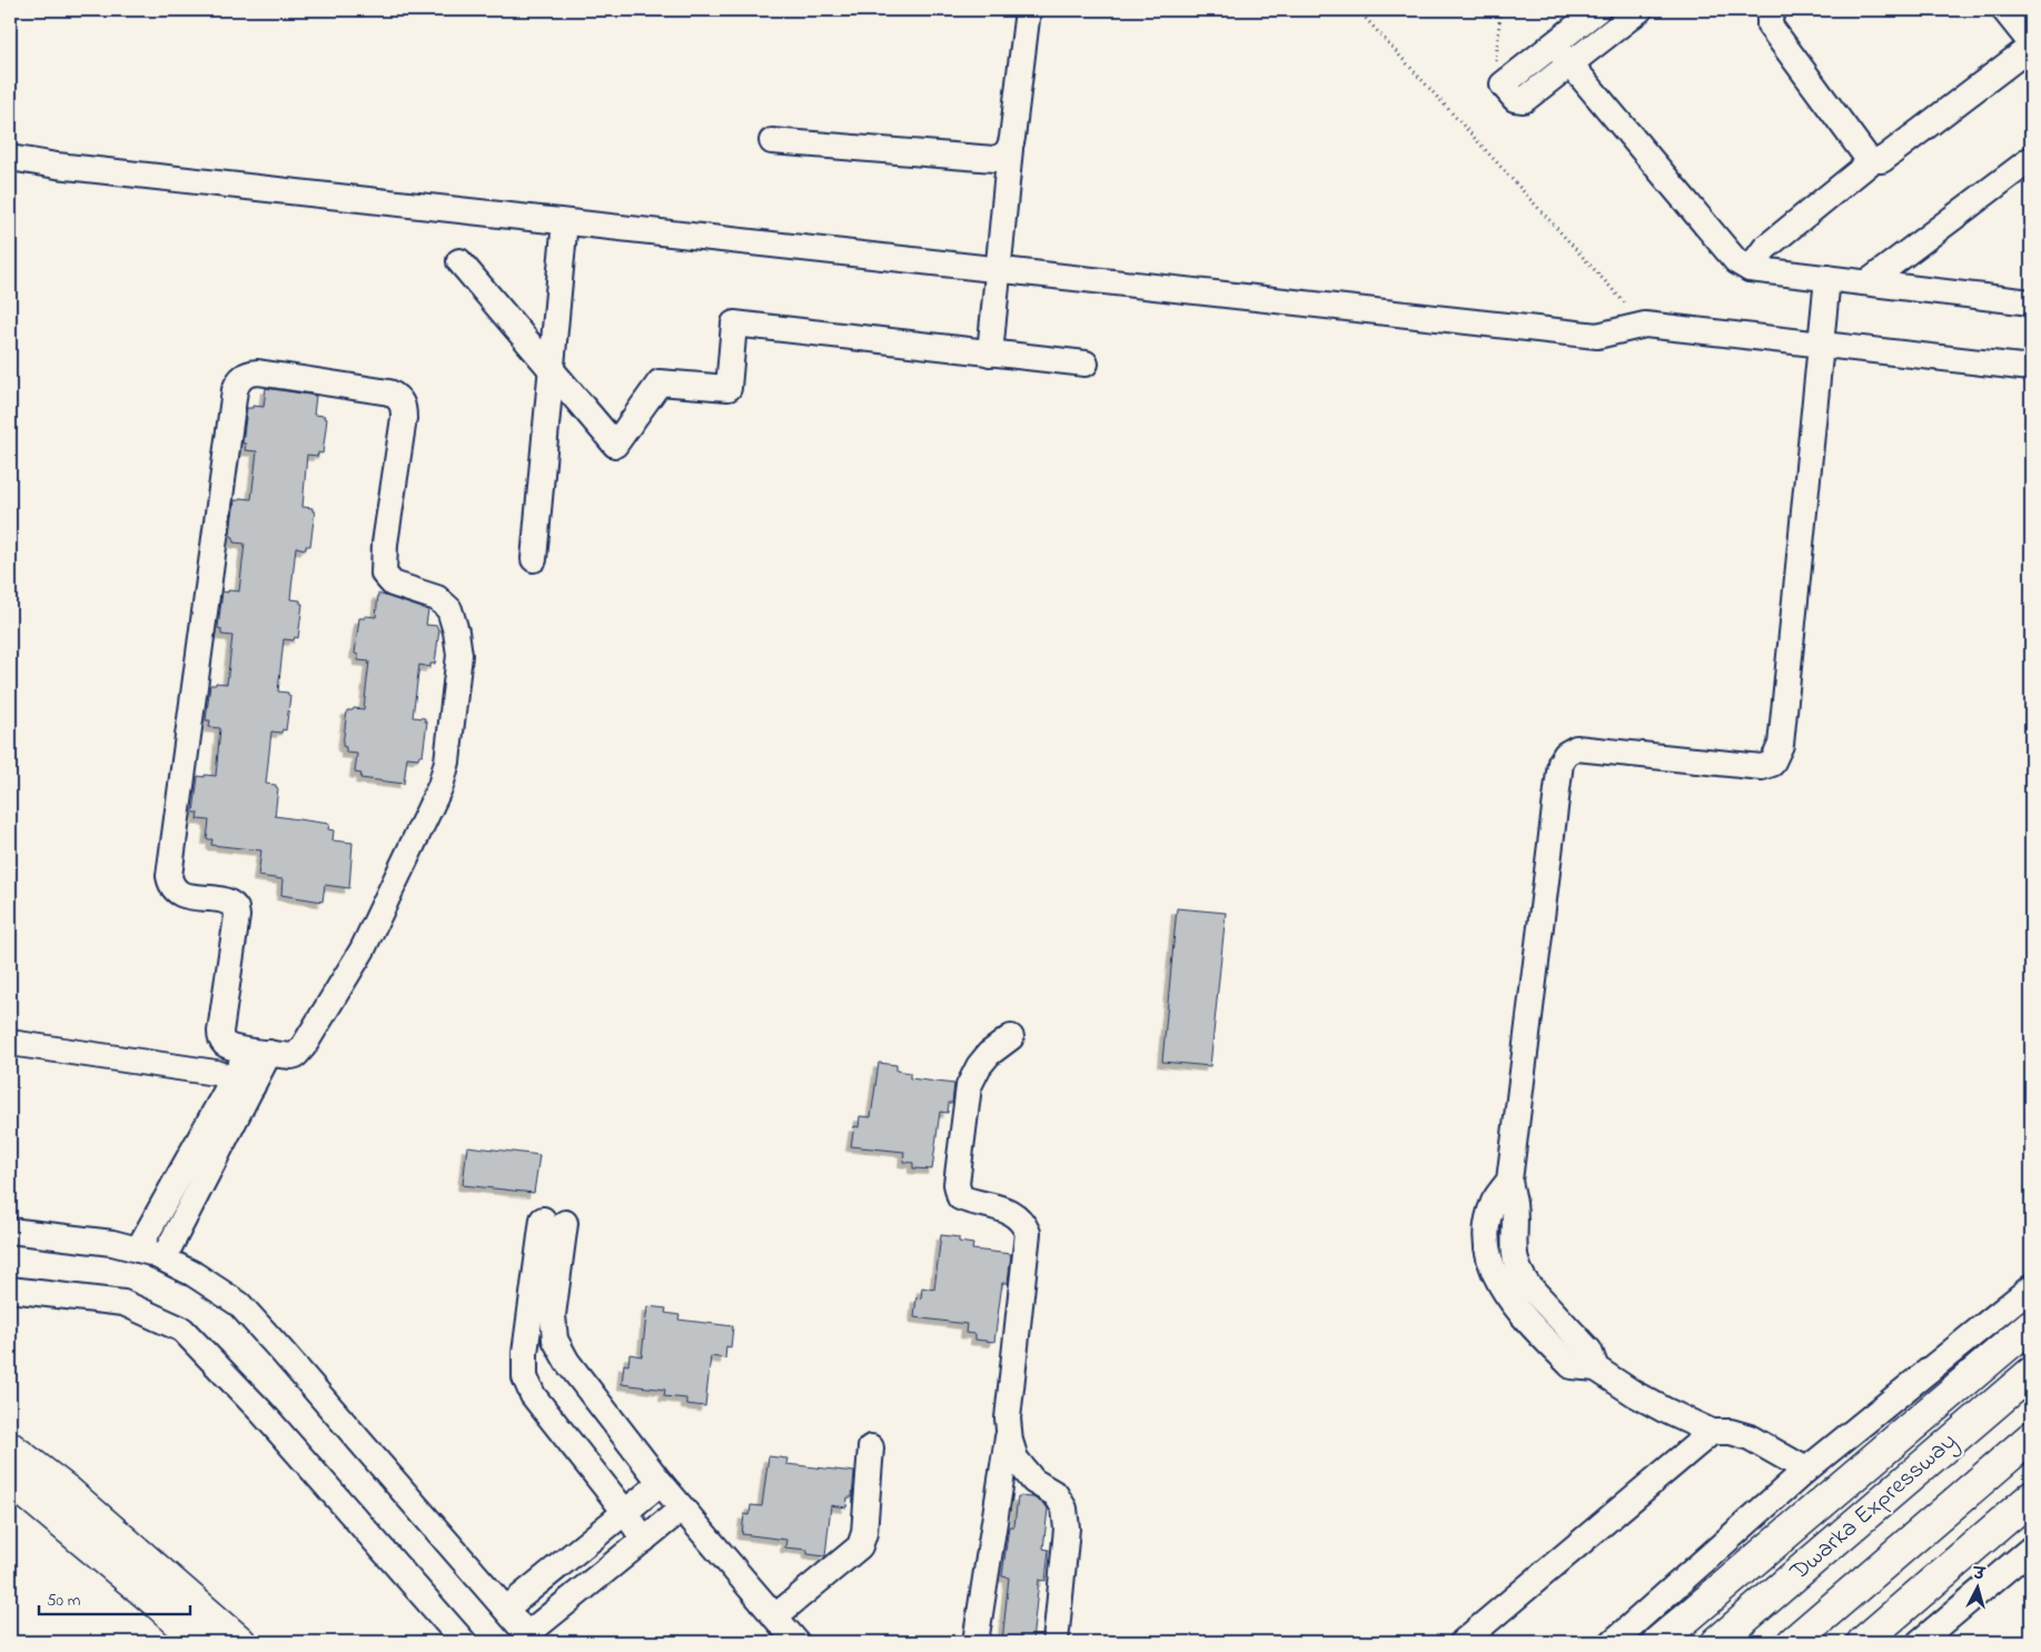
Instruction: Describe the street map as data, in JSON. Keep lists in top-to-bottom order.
{
  "streets": {
    "main road": ["Dwarka Expressway"]
  },
  "scale_bar": "50 m",
  "north": "top"
}
